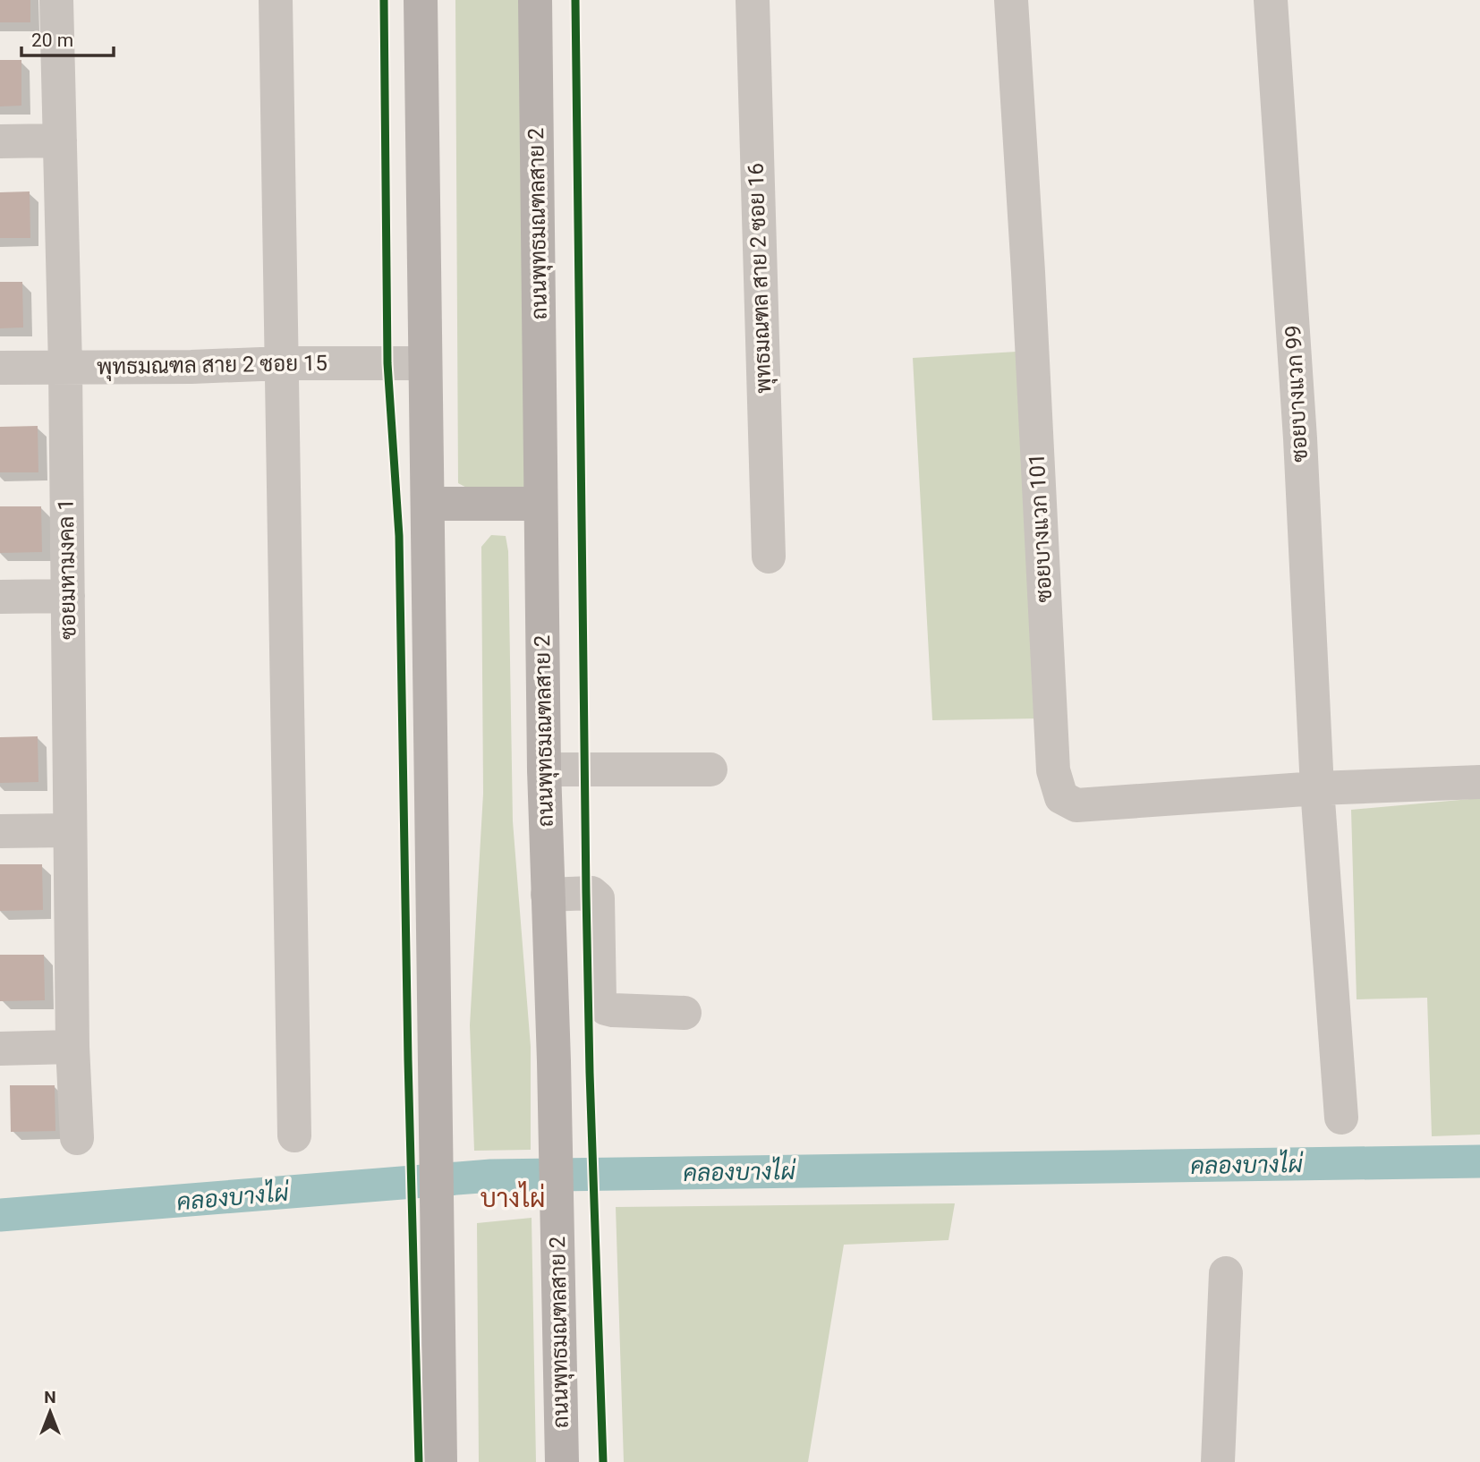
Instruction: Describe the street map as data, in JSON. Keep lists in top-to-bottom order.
{
  "streets": {
    "main road": ["ถนนพุทธมณฑลสาย 2"],
    "street": [
      "พุทธมณฑล สาย 2 ซอย 16",
      "พุทธมณฑล สาย 2 ซอย 15",
      "ซอยบางแวก 99",
      "ซอยบางแวก 101",
      "ซอยมหามงคล 1"
    ]
  },
  "crossings": [
    ["พุทธมณฑล สาย 2 ซอย 15", "ซอยมหามงคล 1"],
    ["ซอยบางแวก 99", "ซอยบางแวก 101"]
  ],
  "districts": ["บางไผ่"],
  "water": ["คลองบางไผ่"],
  "scale_bar": "20 m",
  "north": "top"
}
